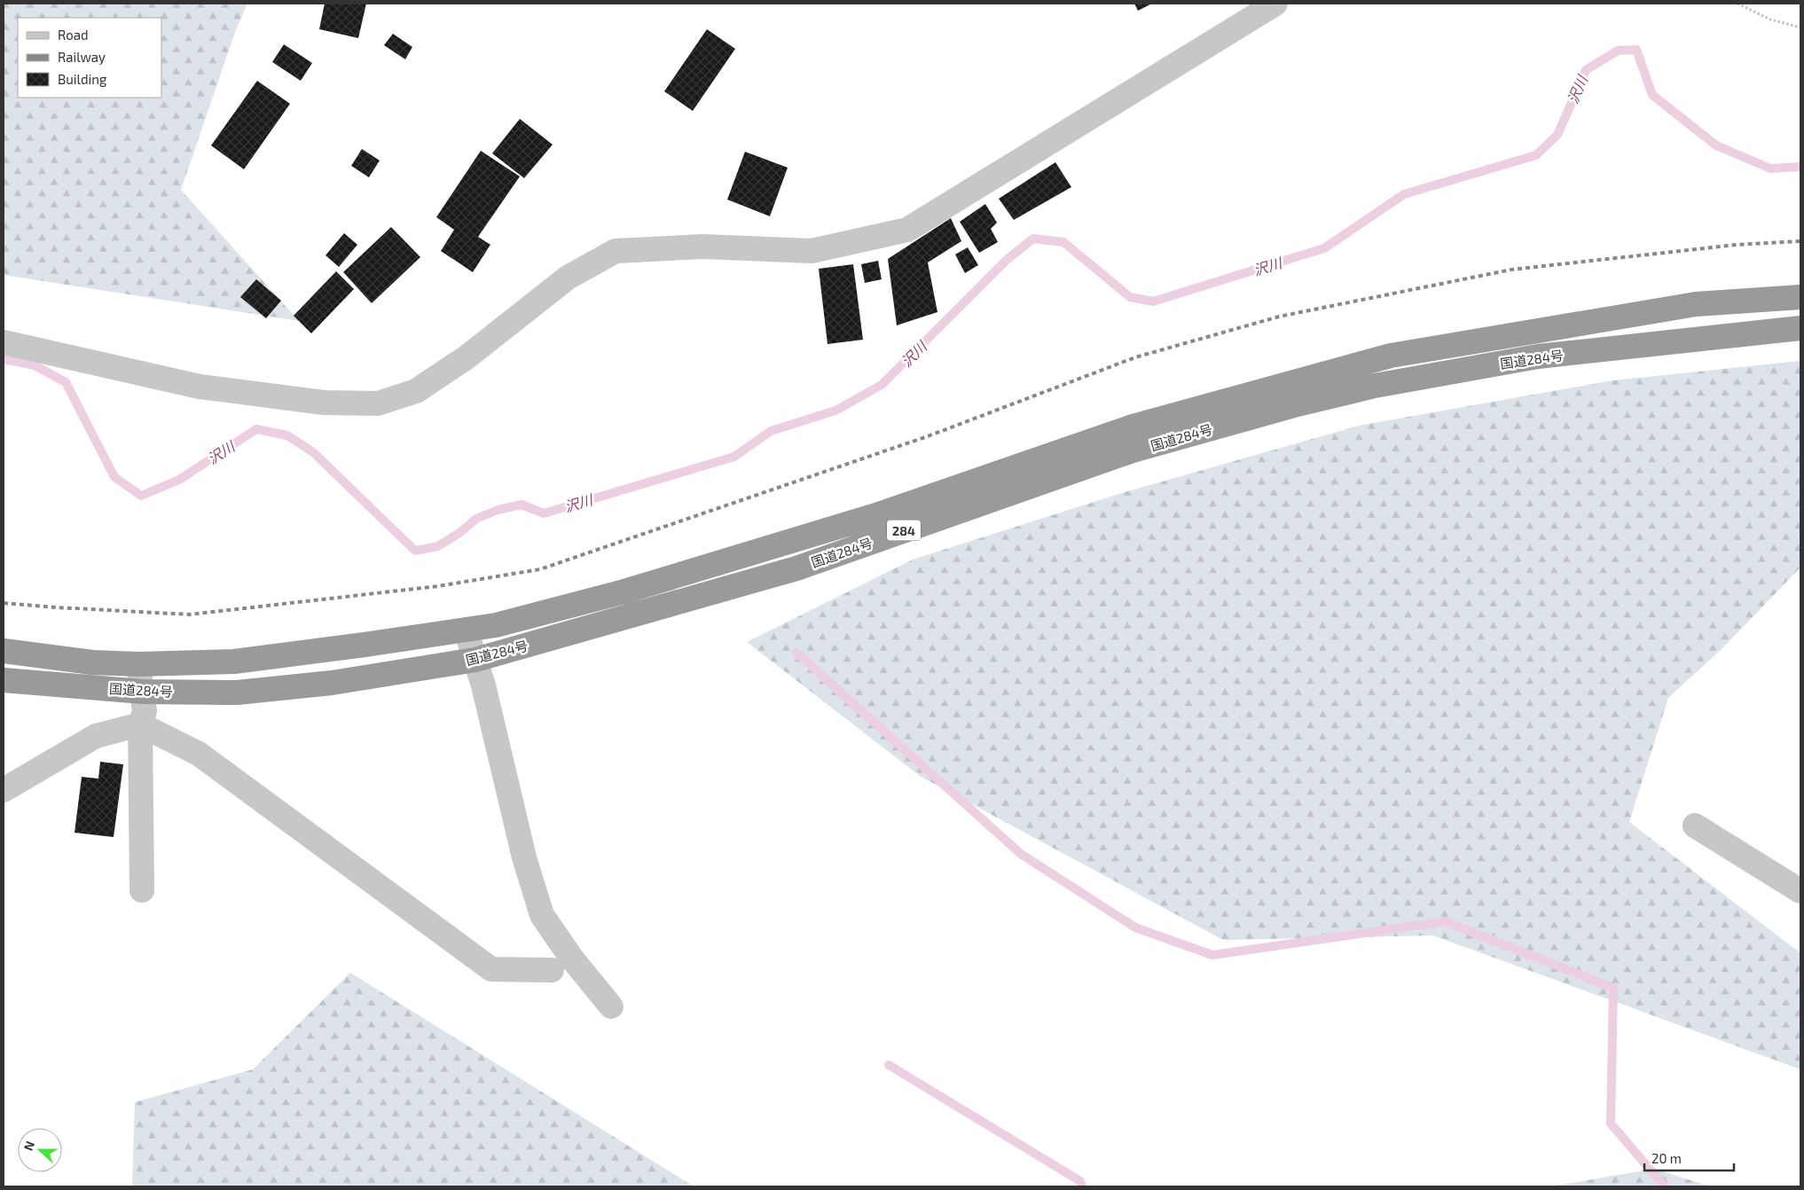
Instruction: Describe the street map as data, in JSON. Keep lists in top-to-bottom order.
{
  "streets": {
    "highway": ["国道284号", "284"]
  },
  "water": ["沢川"],
  "legend": ["Road", "Railway", "Building"],
  "scale_bar": "20 m",
  "north": "left"
}
